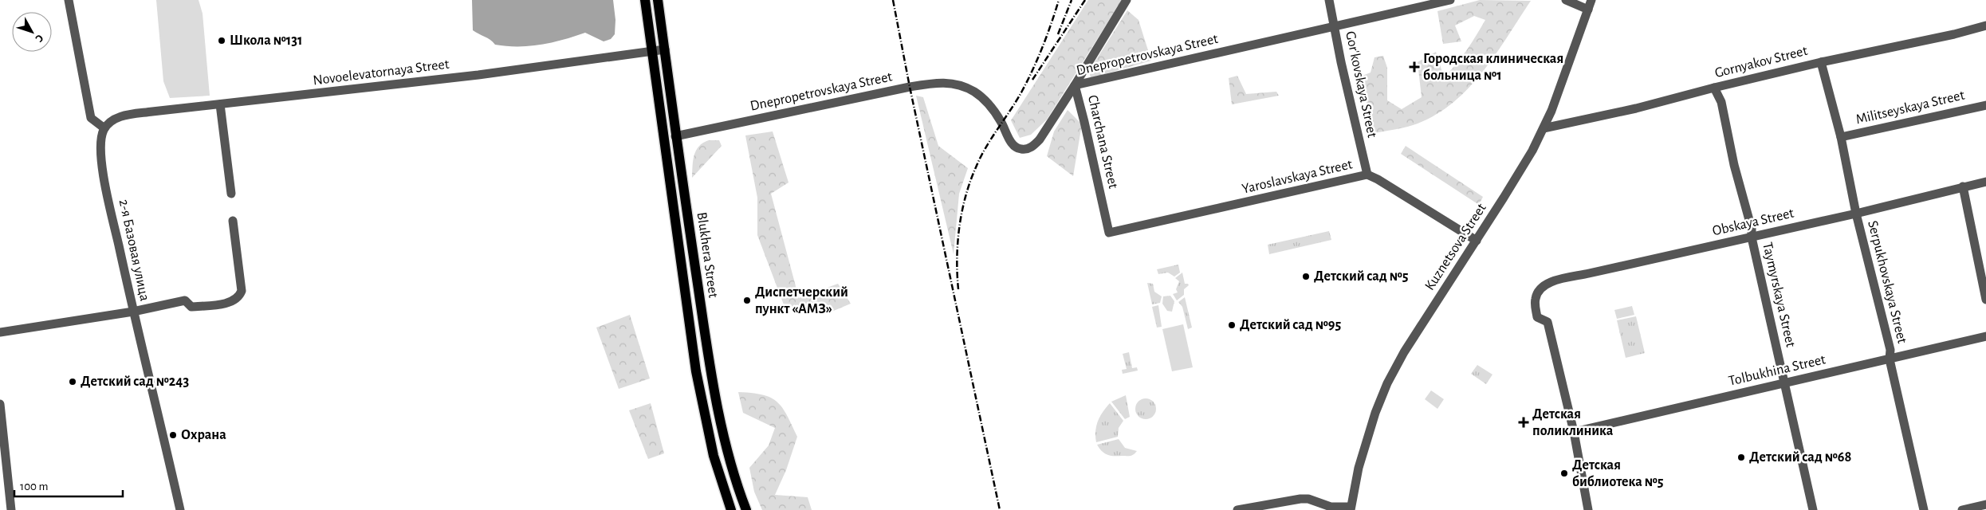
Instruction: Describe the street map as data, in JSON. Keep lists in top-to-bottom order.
{
  "streets": {
    "main road": ["Blukhera Street"],
    "street": [
      "Dnepropetrovskaya Street",
      "Gornyakov Street",
      "Novoelevatornaya Street",
      "Gor'kovskaya Street",
      "Militseyskaya Street",
      "Charchana Street",
      "Yaroslavskaya Street",
      "Obskaya Street",
      "Kuznetsova Street",
      "2-я Базовая улица",
      "Serpukhovskaya Street",
      "Taymyrskaya Street",
      "Tolbukhina Street"
    ]
  },
  "crossings": [
    ["Dnepropetrovskaya Street", "Gor'kovskaya Street"],
    ["Dnepropetrovskaya Street", "Charchana Street"],
    ["Dnepropetrovskaya Street", "Blukhera Street"],
    ["Gornyakov Street", "Kuznetsova Street"],
    ["Gornyakov Street", "Serpukhovskaya Street"],
    ["Gornyakov Street", "Taymyrskaya Street"],
    ["Novoelevatornaya Street", "2-я Базовая улица"],
    ["Novoelevatornaya Street", "Blukhera Street"],
    ["Gor'kovskaya Street", "Yaroslavskaya Street"],
    ["Militseyskaya Street", "Serpukhovskaya Street"],
    ["Charchana Street", "Yaroslavskaya Street"],
    ["Yaroslavskaya Street", "Kuznetsova Street"],
    ["Obskaya Street", "Serpukhovskaya Street"],
    ["Obskaya Street", "Taymyrskaya Street"],
    ["Obskaya Street", "Tolbukhina Street"],
    ["Serpukhovskaya Street", "Tolbukhina Street"],
    ["Taymyrskaya Street", "Tolbukhina Street"]
  ],
  "places": {
    "other": [
      "Школа №131",
      "Детский сад №5",
      "Диспетчерский пункт «АМЗ»",
      "Детский сад №95",
      "Детский сад №243",
      "Охрана",
      "Детский сад №68",
      "Детская библиотека №5"
    ],
    "health": ["Городская клиническая больница №1", "Детская поликлиника"]
  },
  "scale_bar": "100 m",
  "north": "bottom right"
}
